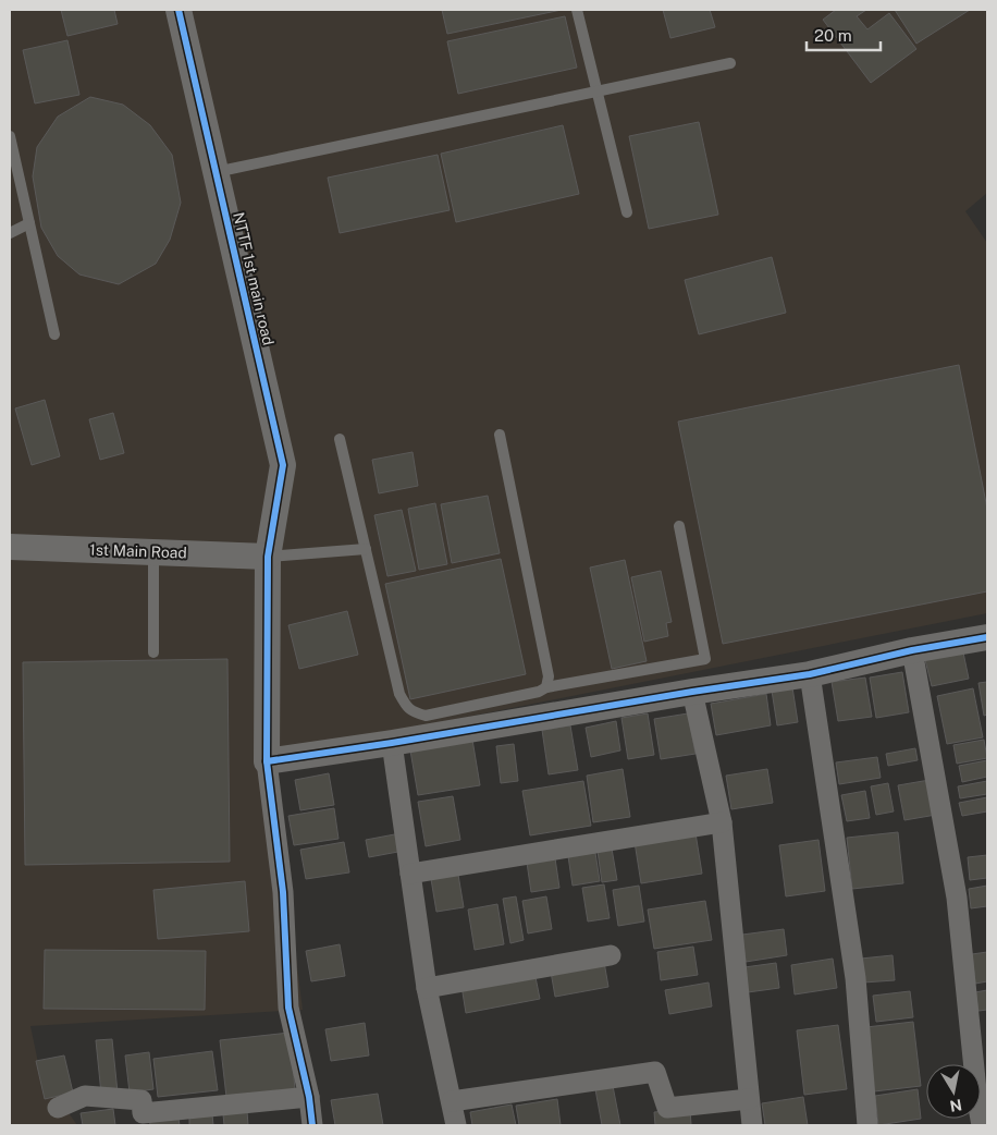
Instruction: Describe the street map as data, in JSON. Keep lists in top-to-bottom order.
{
  "streets": {
    "street": ["NTTF 1st main road", "1st Main Road"]
  },
  "crossings": [
    ["NTTF 1st main road", "1st Main Road"]
  ],
  "scale_bar": "20 m",
  "north": "bottom"
}
